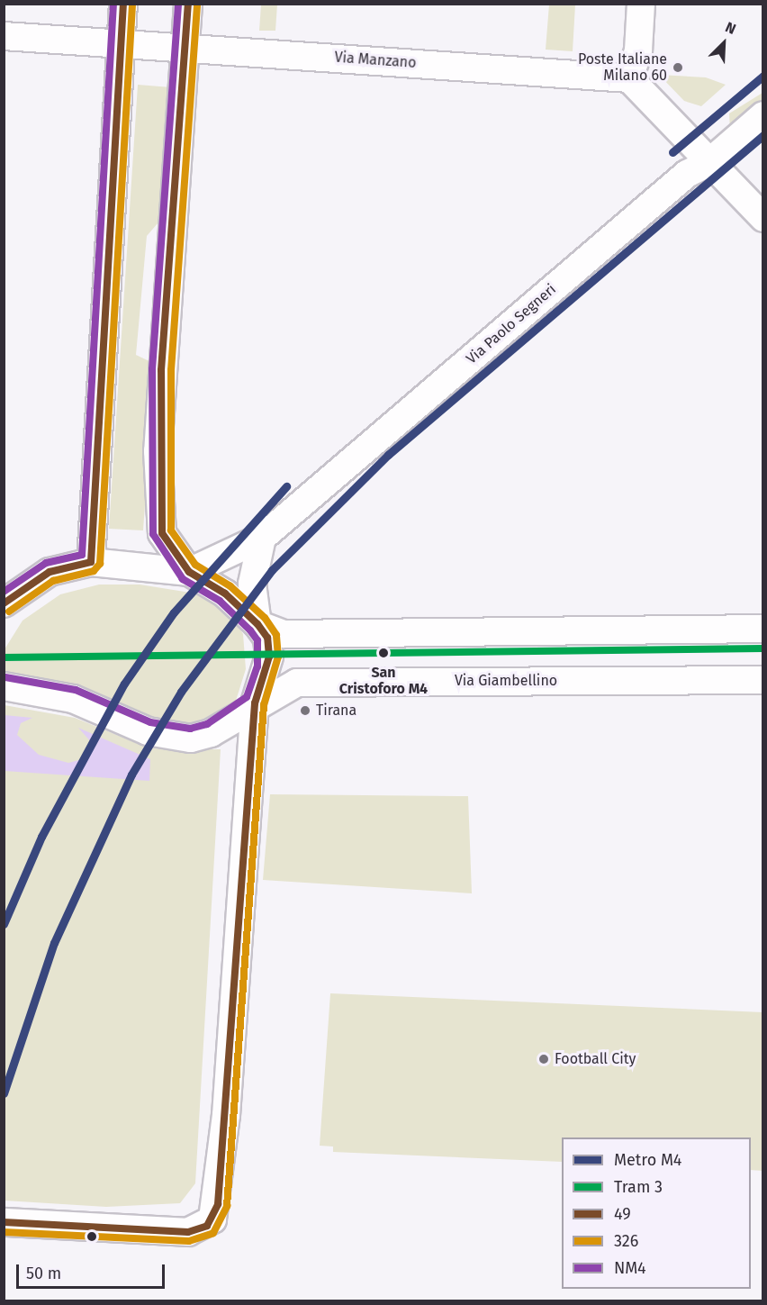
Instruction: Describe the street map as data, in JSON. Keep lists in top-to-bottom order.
{
  "streets": {
    "street": ["Via Manzano", "Via Paolo Segneri", "Via Giambellino"]
  },
  "places": [
    "Poste Italiane Milano 60",
    "San Cristoforo M4",
    "Tirana",
    "Football City"
  ],
  "lines": [
    "transit line 49",
    "transit line NM4",
    "transit line 326",
    "metro line M4",
    "tram line 3"
  ],
  "legend": [
    "Metro M4",
    "Tram 3",
    "49",
    "326",
    "NM4"
  ],
  "scale_bar": "50 m",
  "north": "top right"
}
